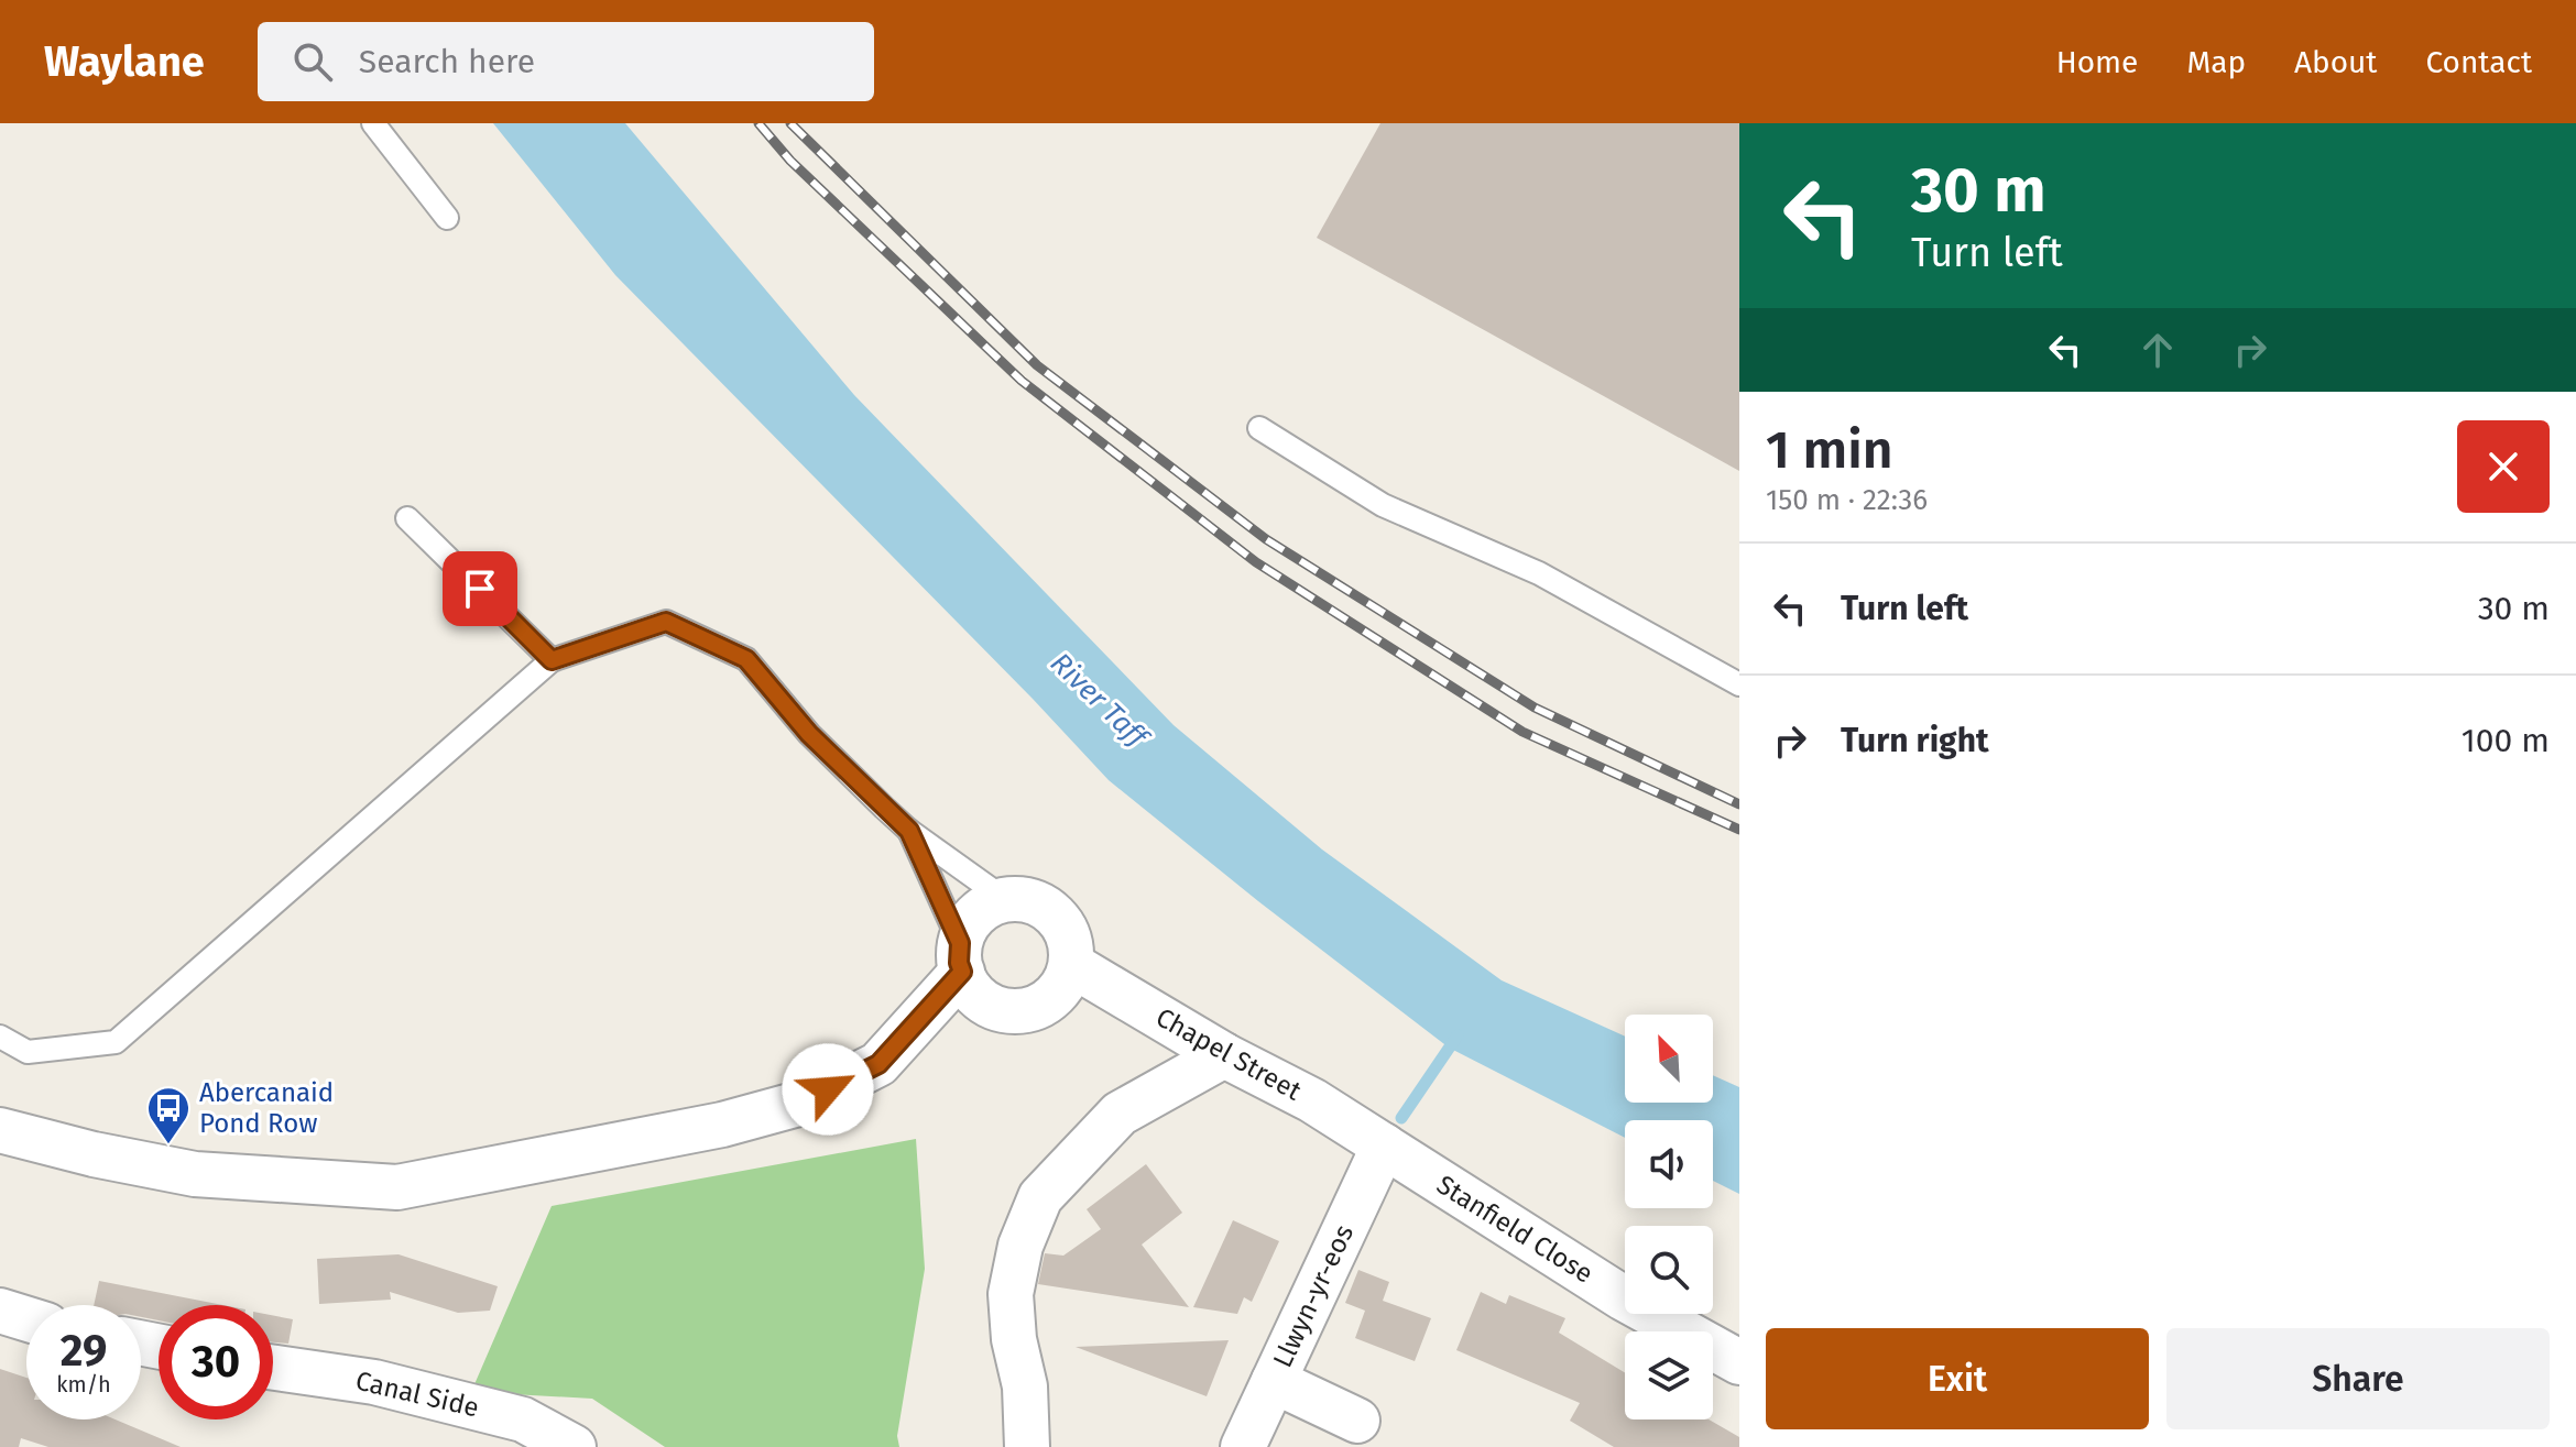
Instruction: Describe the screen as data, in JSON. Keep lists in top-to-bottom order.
{
  "streets": {
    "street": [
      "Chapel Street",
      "Stanfield Close",
      "Llwyn-yr-eos",
      "Canal Side"
    ]
  },
  "crossings": [
    ["Chapel Street", "Stanfield Close"],
    ["Chapel Street", "Llwyn-yr-eos"],
    ["Stanfield Close", "Llwyn-yr-eos"]
  ],
  "water": ["River Taff"],
  "places": {
    "bus stop": ["Abercanaid Pond Row"]
  },
  "north": "top left",
  "page": {
    "header": "Waylane",
    "search": "Search here",
    "nav": [
      "Home",
      "Map",
      "About",
      "Contact"
    ],
    "turn": ["30 m", "Turn left"],
    "heading": ["1 min", "150 m · 22:36"],
    "list": [
      {
        "name": "Turn left",
        "value": "30 m"
      },
      {
        "name": "Turn right",
        "value": "100 m"
      }
    ],
    "speed": "29 km/h",
    "limit": "30",
    "buttons": ["Exit", "Share"]
  }
}
